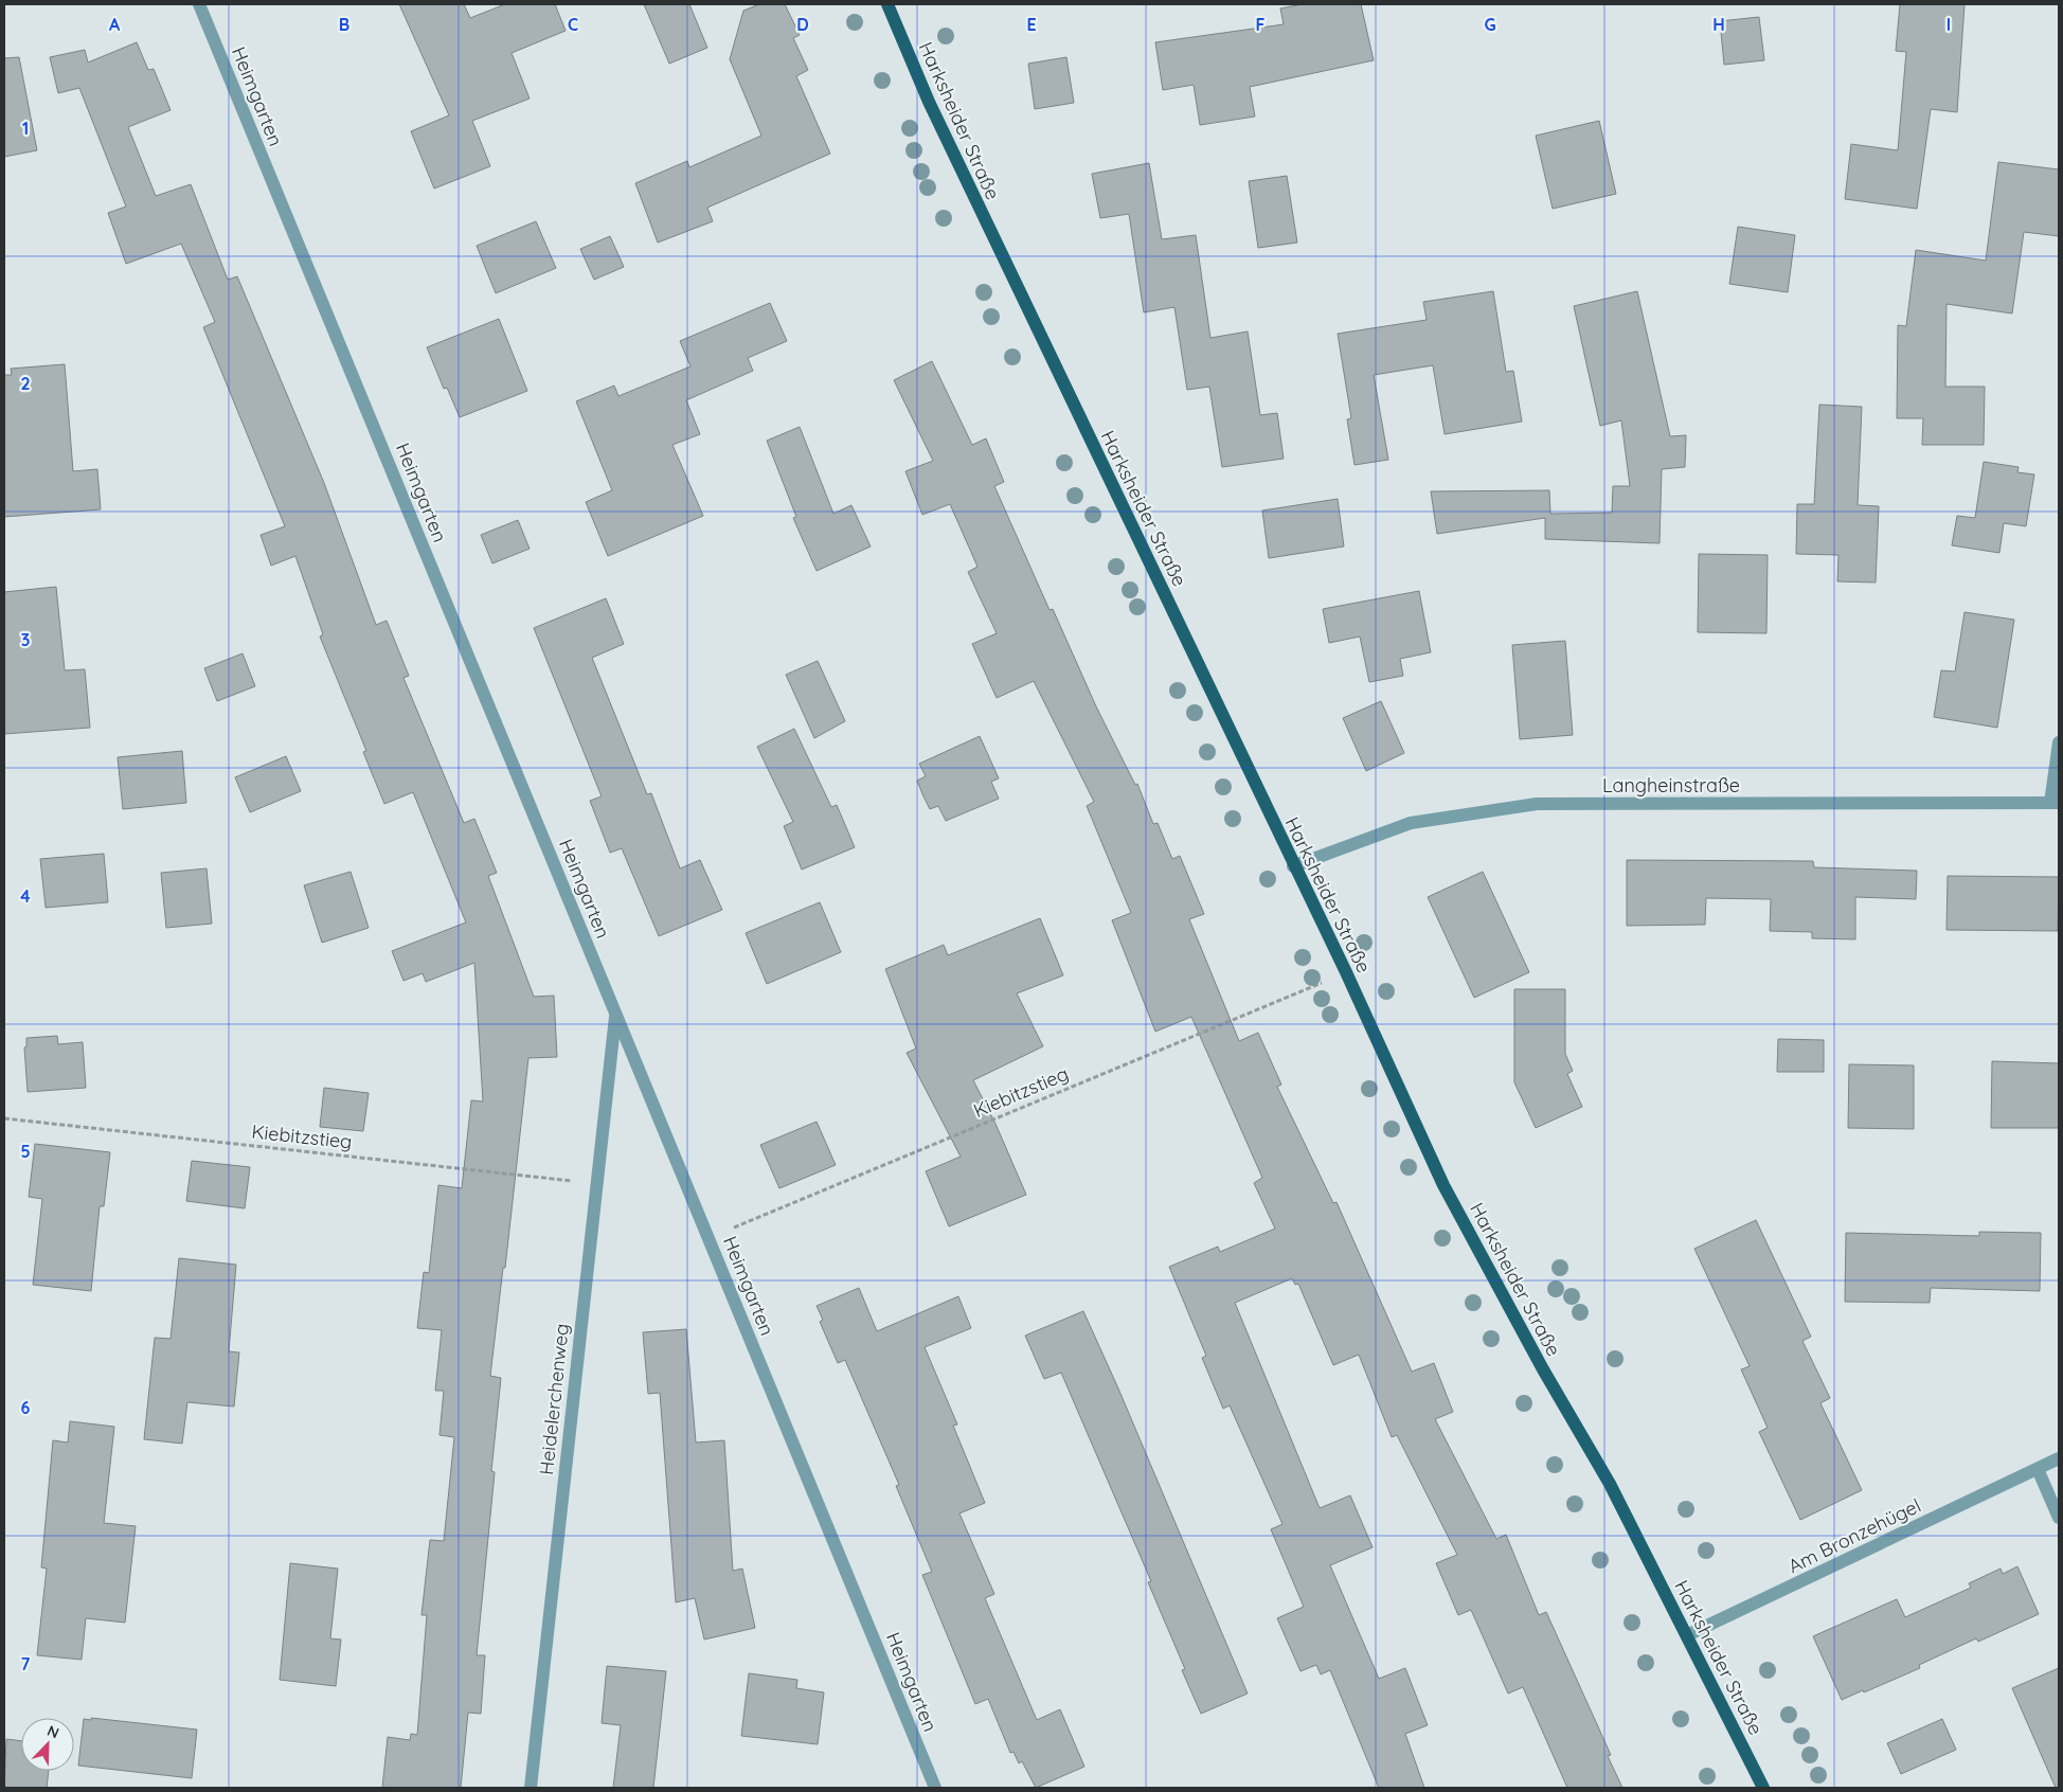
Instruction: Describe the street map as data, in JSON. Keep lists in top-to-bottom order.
{
  "streets": {
    "main road": ["Harksheider Straße"],
    "street": [
      "Heimgarten",
      "Langheinstraße",
      "Heidelerchenweg",
      "Am Bronzehügel"
    ],
    "path": ["Kiebitzstieg"]
  },
  "crossings": [
    ["Heimgarten", "Kiebitzstieg"],
    ["Heimgarten", "Heidelerchenweg"],
    ["Harksheider Straße", "Langheinstraße"],
    ["Harksheider Straße", "Kiebitzstieg"],
    ["Harksheider Straße", "Am Bronzehügel"],
    ["Kiebitzstieg", "Heidelerchenweg"]
  ],
  "north": "top right",
  "grid": {
    "columns": [
      "A",
      "B",
      "C",
      "D",
      "E",
      "F",
      "G",
      "H",
      "I"
    ],
    "rows": [
      "1",
      "2",
      "3",
      "4",
      "5",
      "6",
      "7"
    ]
  }
}
